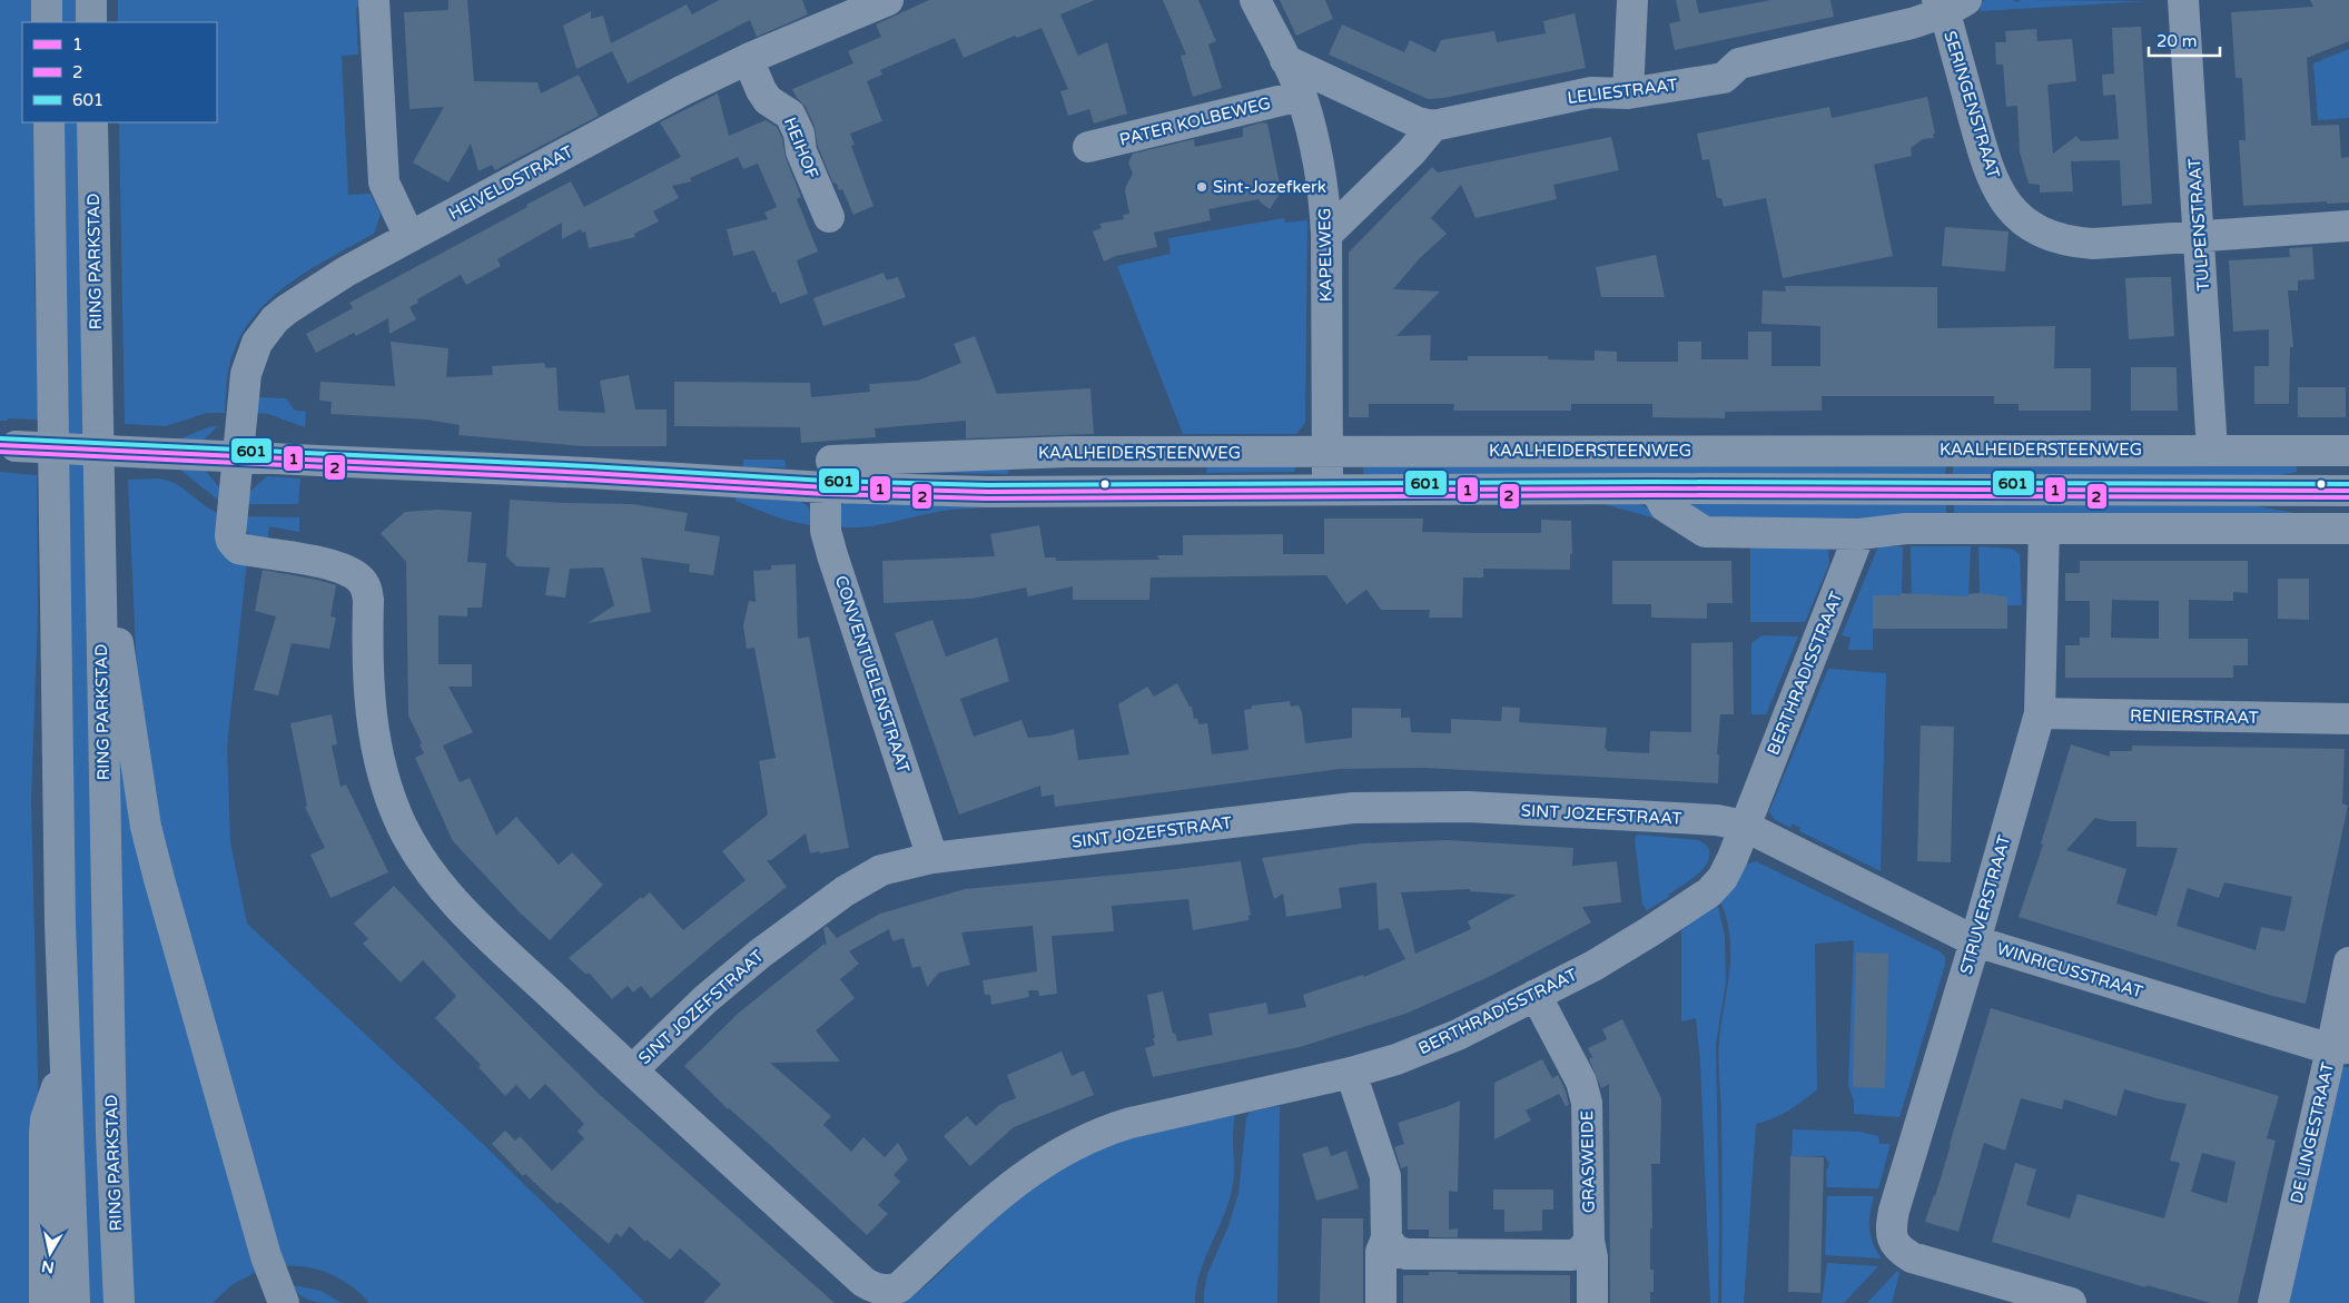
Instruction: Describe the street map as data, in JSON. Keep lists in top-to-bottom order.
{
  "streets": {
    "highway": ["RING PARKSTAD"],
    "street": [
      "LELIESTRAAT",
      "SERINGENSTRAAT",
      "PATER KOLBEWEG",
      "HEIHOF",
      "HEIVELDSTRAAT",
      "TULPENSTRAAT",
      "KAPELWEG",
      "KAALHEIDERSTEENWEG",
      "BERTHRADISSTRAAT",
      "CONVENTUELENSTRAAT",
      "RENIERSTRAAT",
      "SINT JOZEFSTRAAT",
      "STRUVERSTRAAT",
      "WINRICUSSTRAAT",
      "DE LINGESTRAAT",
      "GRASWEIDE"
    ]
  },
  "crossings": [
    ["LELIESTRAAT", "SERINGENSTRAAT"],
    ["LELIESTRAAT", "KAPELWEG"],
    ["SERINGENSTRAAT", "TULPENSTRAAT"],
    ["PATER KOLBEWEG", "KAPELWEG"],
    ["HEIHOF", "HEIVELDSTRAAT"],
    ["HEIVELDSTRAAT", "KAALHEIDERSTEENWEG"],
    ["HEIVELDSTRAAT", "BERTHRADISSTRAAT"],
    ["HEIVELDSTRAAT", "SINT JOZEFSTRAAT"],
    ["TULPENSTRAAT", "KAALHEIDERSTEENWEG"],
    ["KAPELWEG", "KAALHEIDERSTEENWEG"],
    ["KAALHEIDERSTEENWEG", "CONVENTUELENSTRAAT"],
    ["BERTHRADISSTRAAT", "SINT JOZEFSTRAAT"],
    ["BERTHRADISSTRAAT", "WINRICUSSTRAAT"],
    ["BERTHRADISSTRAAT", "GRASWEIDE"],
    ["CONVENTUELENSTRAAT", "SINT JOZEFSTRAAT"],
    ["RENIERSTRAAT", "STRUVERSTRAAT"],
    ["SINT JOZEFSTRAAT", "WINRICUSSTRAAT"],
    ["STRUVERSTRAAT", "WINRICUSSTRAAT"],
    ["WINRICUSSTRAAT", "DE LINGESTRAAT"]
  ],
  "places": ["Sint-Jozefkerk"],
  "lines": ["transit line 601", "transit line 1", "transit line 2"],
  "legend": ["1", "2", "601"],
  "scale_bar": "20 m",
  "north": "bottom"
}
